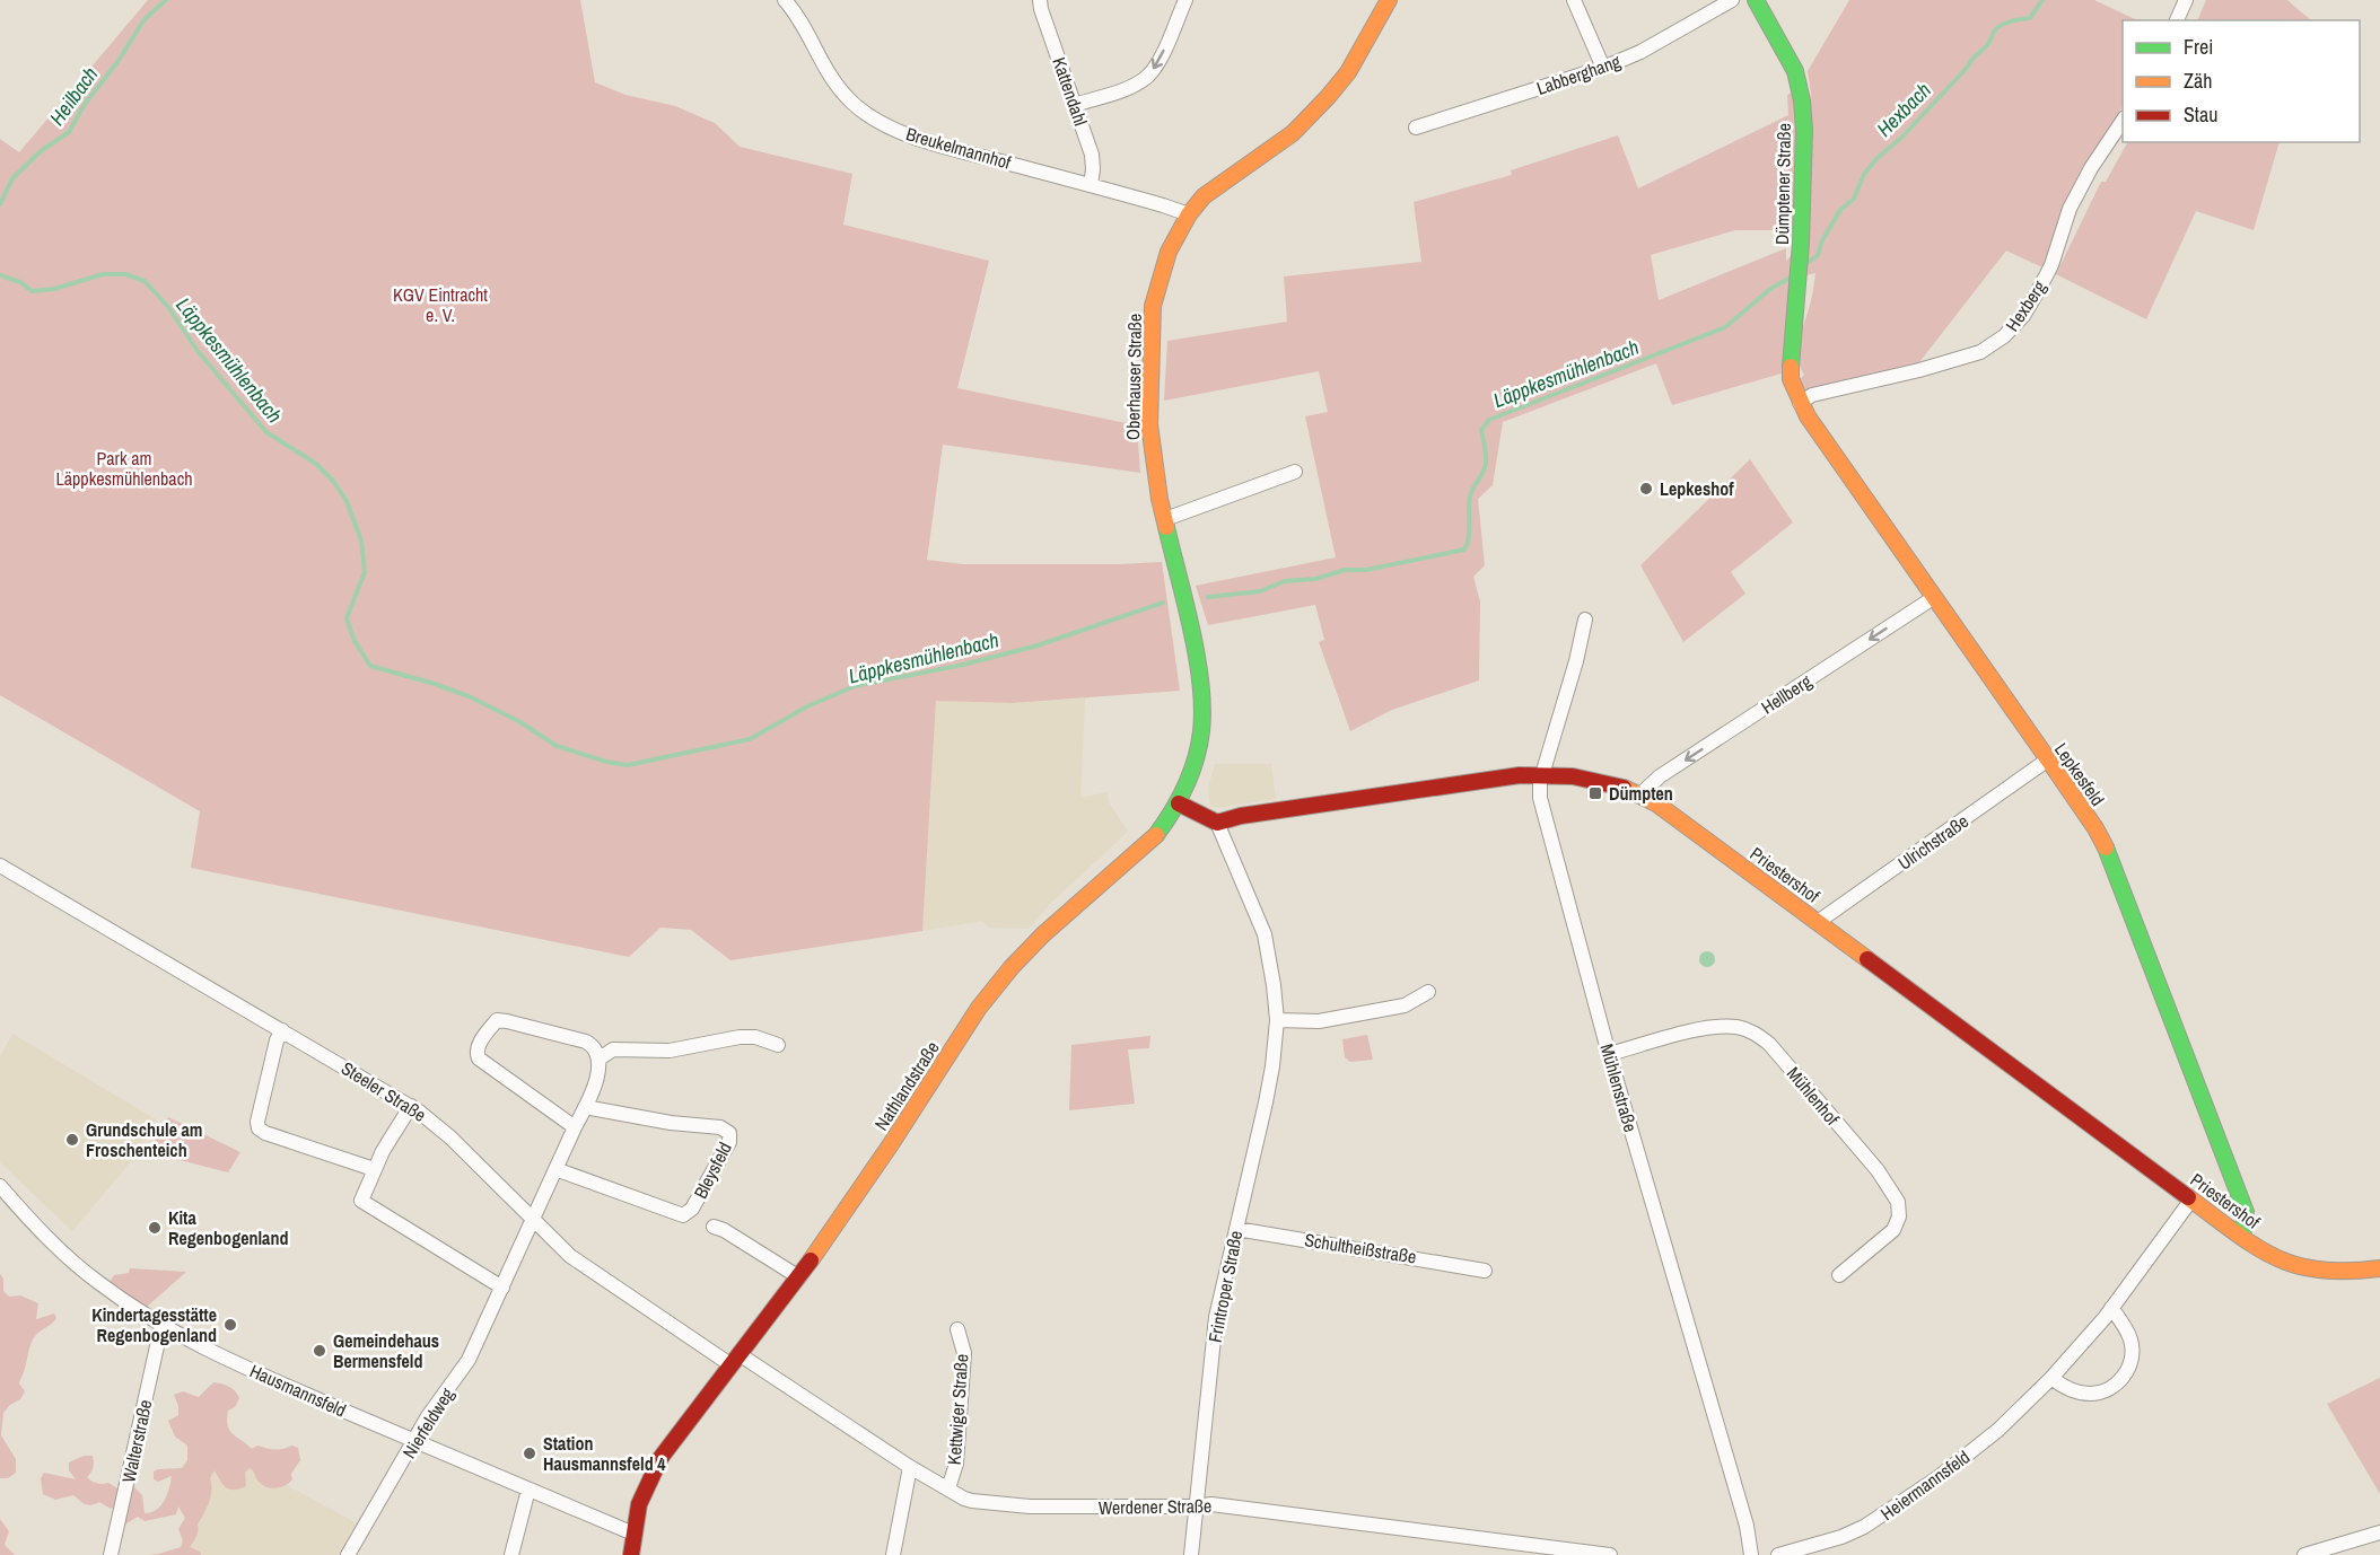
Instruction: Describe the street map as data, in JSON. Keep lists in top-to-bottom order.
{
  "streets": {
    "street": [
      "Labberghang",
      "Kattendahl",
      "Breukelmannhof",
      "Dümptener Straße",
      "Hexberg",
      "Oberhauser Straße",
      "Hellberg",
      "Lepkesfeld",
      "Ulrichstraße",
      "Priestershof",
      "Nathlandstraße",
      "Mühlenstraße",
      "Steeler Straße",
      "Mühlenhof",
      "Bleysfeld",
      "Schultheißstraße",
      "Frintroper Straße",
      "Hausmannsfeld",
      "Kettwiger Straße",
      "Nierfeldweg",
      "Walterstraße",
      "Heiermannsfeld",
      "Werdener Straße"
    ]
  },
  "crossings": [
    ["Kattendahl", "Breukelmannhof"],
    ["Breukelmannhof", "Oberhauser Straße"],
    ["Dümptener Straße", "Lepkesfeld"],
    ["Hexberg", "Lepkesfeld"],
    ["Oberhauser Straße", "Nathlandstraße"],
    ["Hellberg", "Lepkesfeld"],
    ["Hellberg", "Priestershof"],
    ["Lepkesfeld", "Ulrichstraße"],
    ["Lepkesfeld", "Priestershof"],
    ["Ulrichstraße", "Priestershof"],
    ["Priestershof", "Mühlenstraße"],
    ["Priestershof", "Frintroper Straße"],
    ["Priestershof", "Heiermannsfeld"],
    ["Nathlandstraße", "Steeler Straße"],
    ["Nathlandstraße", "Hausmannsfeld"],
    ["Nathlandstraße", "Werdener Straße"],
    ["Mühlenstraße", "Mühlenhof"],
    ["Steeler Straße", "Nierfeldweg"],
    ["Steeler Straße", "Werdener Straße"],
    ["Schultheißstraße", "Frintroper Straße"],
    ["Frintroper Straße", "Werdener Straße"],
    ["Hausmannsfeld", "Nierfeldweg"],
    ["Hausmannsfeld", "Walterstraße"],
    ["Kettwiger Straße", "Werdener Straße"]
  ],
  "one_way": ["Hellberg"],
  "water": ["Heilbach", "Hexbach", "Läppkesmühlenbach"],
  "parks": ["KGV Eintracht e. V.", "Park am Läppkesmühlenbach"],
  "places": {
    "other": [
      "Lepkeshof",
      "Grundschule am Froschenteich",
      "Kita Regenbogenland",
      "Kindertagesstätte Regenbogenland",
      "Gemeindehaus Bermensfeld",
      "Station Hausmannsfeld 4"
    ],
    "transit": ["Dümpten"]
  },
  "legend": ["Frei", "Zäh", "Stau"]
}
